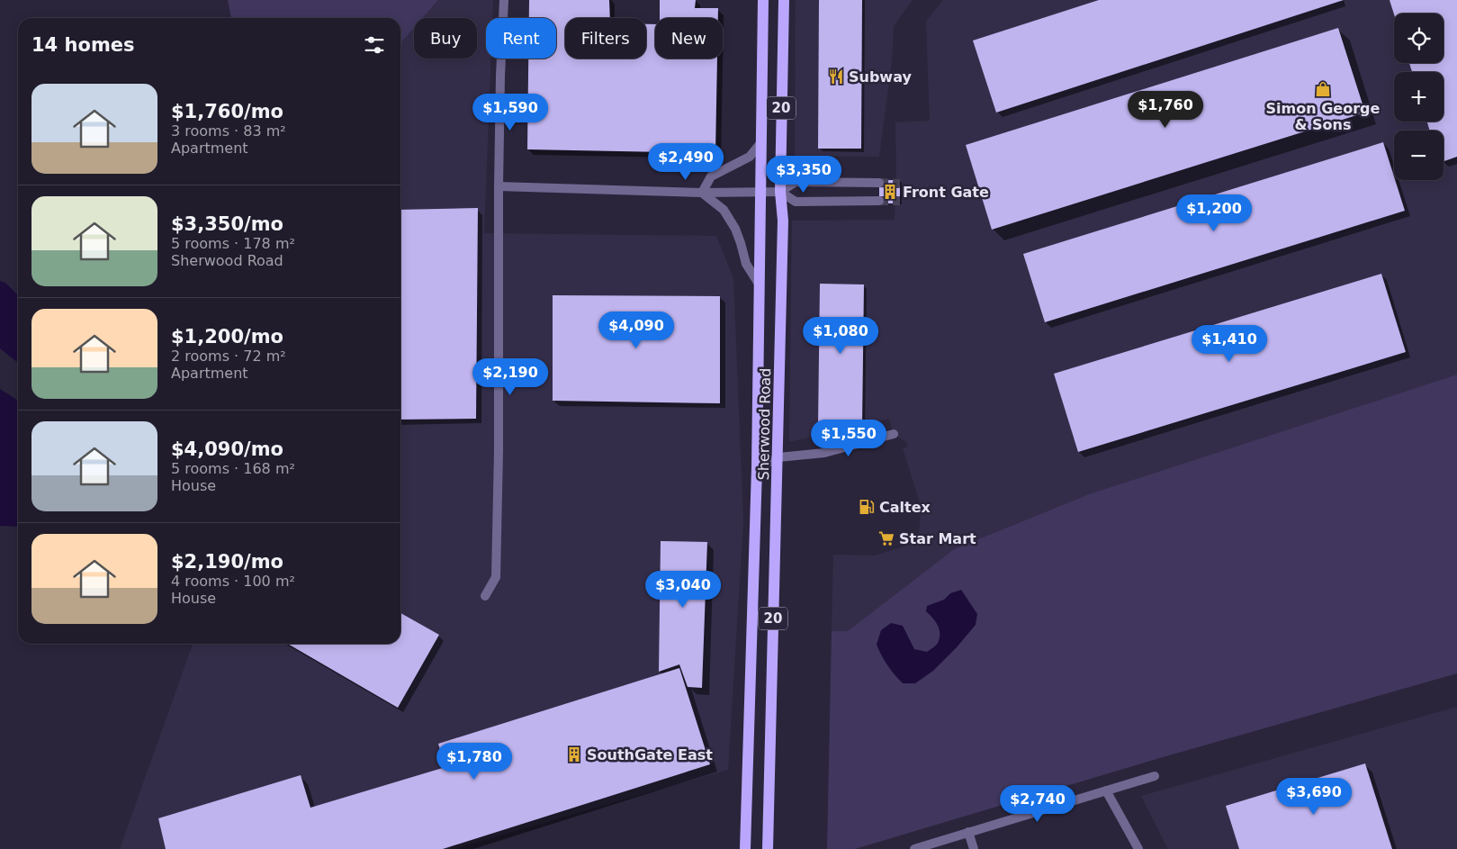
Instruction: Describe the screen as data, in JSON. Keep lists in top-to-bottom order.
{
  "streets": {
    "main road": ["20", "Sherwood Road"]
  },
  "places": {
    "restaurant": ["Subway"],
    "shop": ["Simon George & Sons"],
    "building": ["Front Gate", "SouthGate East"],
    "fuel station": ["Caltex"],
    "supermarket": ["Star Mart"]
  },
  "page": {
    "map_buttons": ["+", "−"],
    "chip": [
      "Buy",
      "Rent",
      "Filters",
      "New"
    ],
    "heading": "14 homes",
    "list": [
      {
        "name": "$1,760/mo",
        "note": "3 rooms · 83 m² · Apartment"
      },
      {
        "name": "$3,350/mo",
        "note": "5 rooms · 178 m² · Sherwood Road"
      },
      {
        "name": "$1,200/mo",
        "note": "2 rooms · 72 m² · Apartment"
      },
      {
        "name": "$4,090/mo",
        "note": "5 rooms · 168 m² · House"
      },
      {
        "name": "$2,190/mo",
        "note": "4 rooms · 100 m² · House"
      }
    ],
    "price": [
      "$1,760",
      "$1,590",
      "$2,490",
      "$3,350",
      "$1,200",
      "$4,090",
      "$1,080",
      "$1,410",
      "$2,190",
      "$1,550",
      "$3,040",
      "$1,780",
      "$3,690",
      "$2,740"
    ]
  }
}
